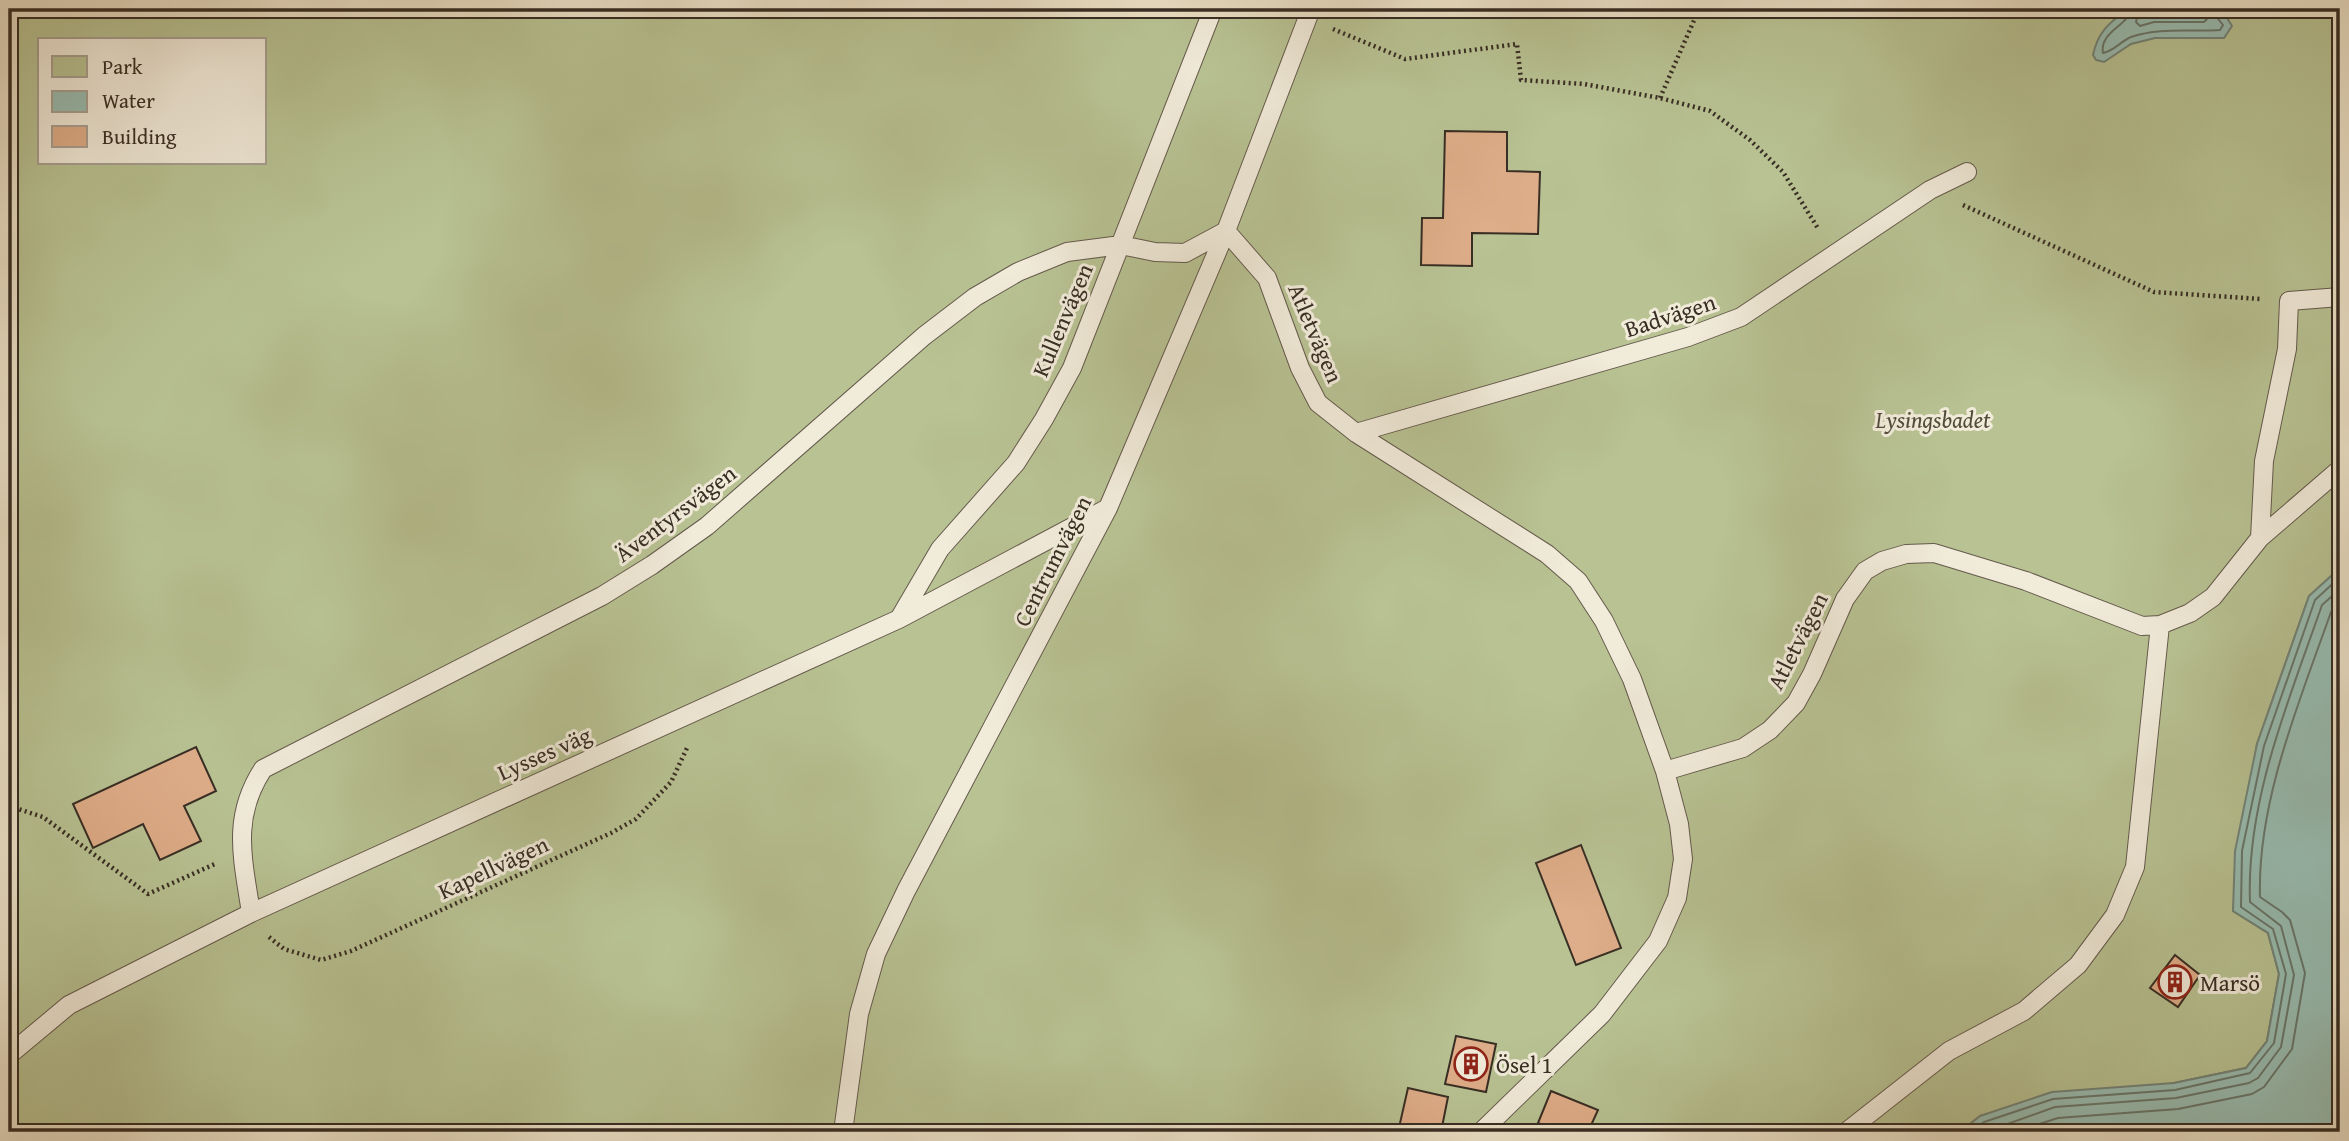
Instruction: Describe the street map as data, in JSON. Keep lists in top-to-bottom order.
{
  "streets": {
    "lane": [
      "Badvägen",
      "Kullenvägen",
      "Atletvägen",
      "Äventyrsvägen",
      "Centrumvägen",
      "Lysses väg"
    ],
    "path": ["Kapellvägen"]
  },
  "crossings": [
    ["Badvägen", "Atletvägen"],
    ["Kullenvägen", "Äventyrsvägen"],
    ["Kullenvägen", "Lysses väg"],
    ["Atletvägen", "Äventyrsvägen"],
    ["Atletvägen", "Centrumvägen"],
    ["Äventyrsvägen", "Centrumvägen"],
    ["Äventyrsvägen", "Lysses väg"],
    ["Äventyrsvägen", "Kapellvägen"],
    ["Centrumvägen", "Lysses väg"],
    ["Lysses väg", "Kapellvägen"]
  ],
  "parks": ["Lysingsbadet"],
  "places": {
    "building": ["Marsö", "Ösel 1"]
  },
  "legend": ["Park", "Water", "Building"]
}
